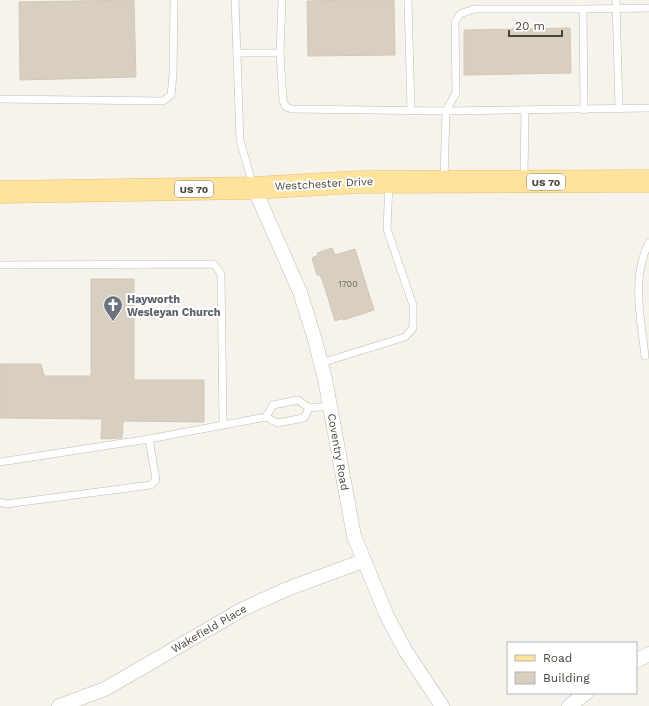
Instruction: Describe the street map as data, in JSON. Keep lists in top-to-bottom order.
{
  "streets": {
    "main road": ["US 70", "Westchester Drive"],
    "street": ["Coventry Road", "Wakefield Place"]
  },
  "crossings": [
    ["Westchester Drive", "Coventry Road"],
    ["Coventry Road", "Wakefield Place"]
  ],
  "places": {
    "church": ["Hayworth Wesleyan Church"]
  },
  "house_numbers": ["1700"],
  "legend": ["Road", "Building"],
  "scale_bar": "20 m"
}
